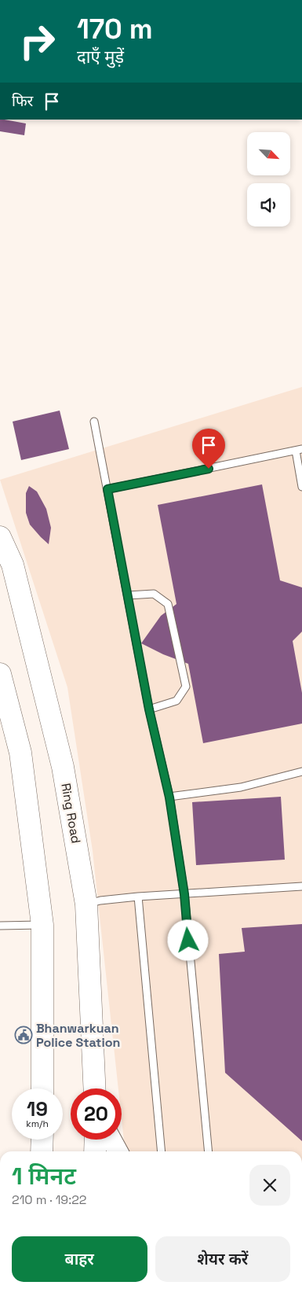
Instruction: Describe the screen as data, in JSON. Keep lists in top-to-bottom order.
{
  "streets": {
    "main road": ["Ring Road"]
  },
  "places": {
    "public building": ["Bhanwarkuan Police Station"]
  },
  "north": "bottom right",
  "page": {
    "turn": ["170 m", "दाएँ मुड़ें"],
    "then": "फिर",
    "speed": "19 km/h",
    "limit": "20",
    "heading": ["1 मिनट", "210 m · 19:22"],
    "buttons": ["बाहर", "शेयर करें"]
  }
}
